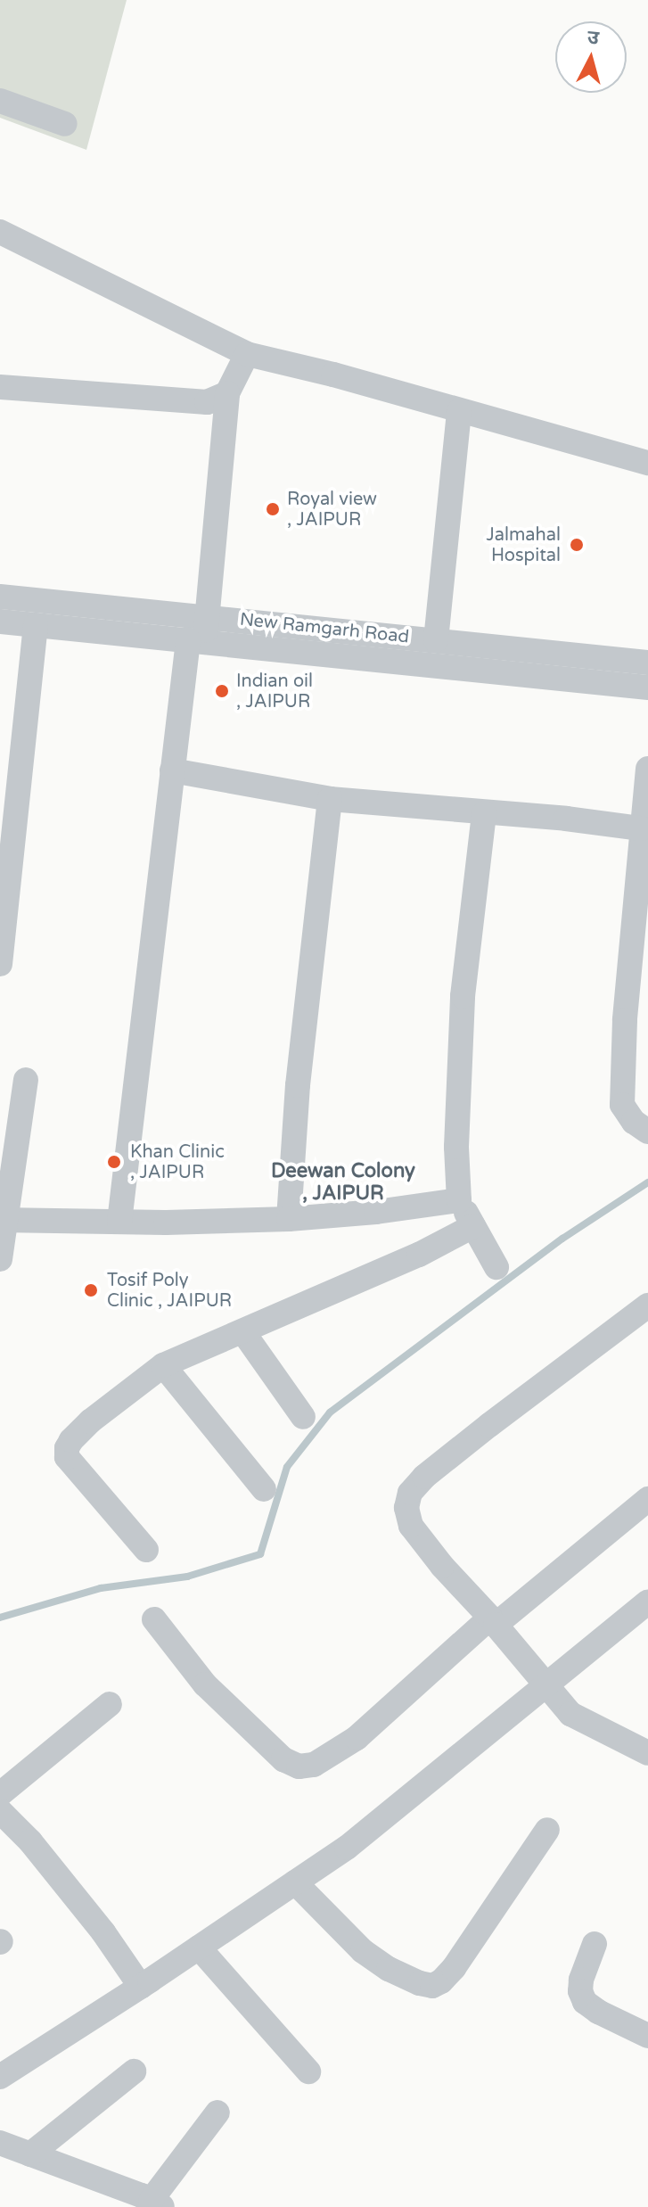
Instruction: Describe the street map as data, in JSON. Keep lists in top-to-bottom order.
{
  "streets": {
    "street": ["New Ramgarh Road"]
  },
  "districts": ["Deewan Colony , JAIPUR"],
  "places": [
    "Royal view , JAIPUR",
    "Jalmahal Hospital",
    "Indian oil , JAIPUR",
    "Khan Clinic , JAIPUR",
    "Tosif Poly Clinic , JAIPUR"
  ],
  "north": "top"
}
